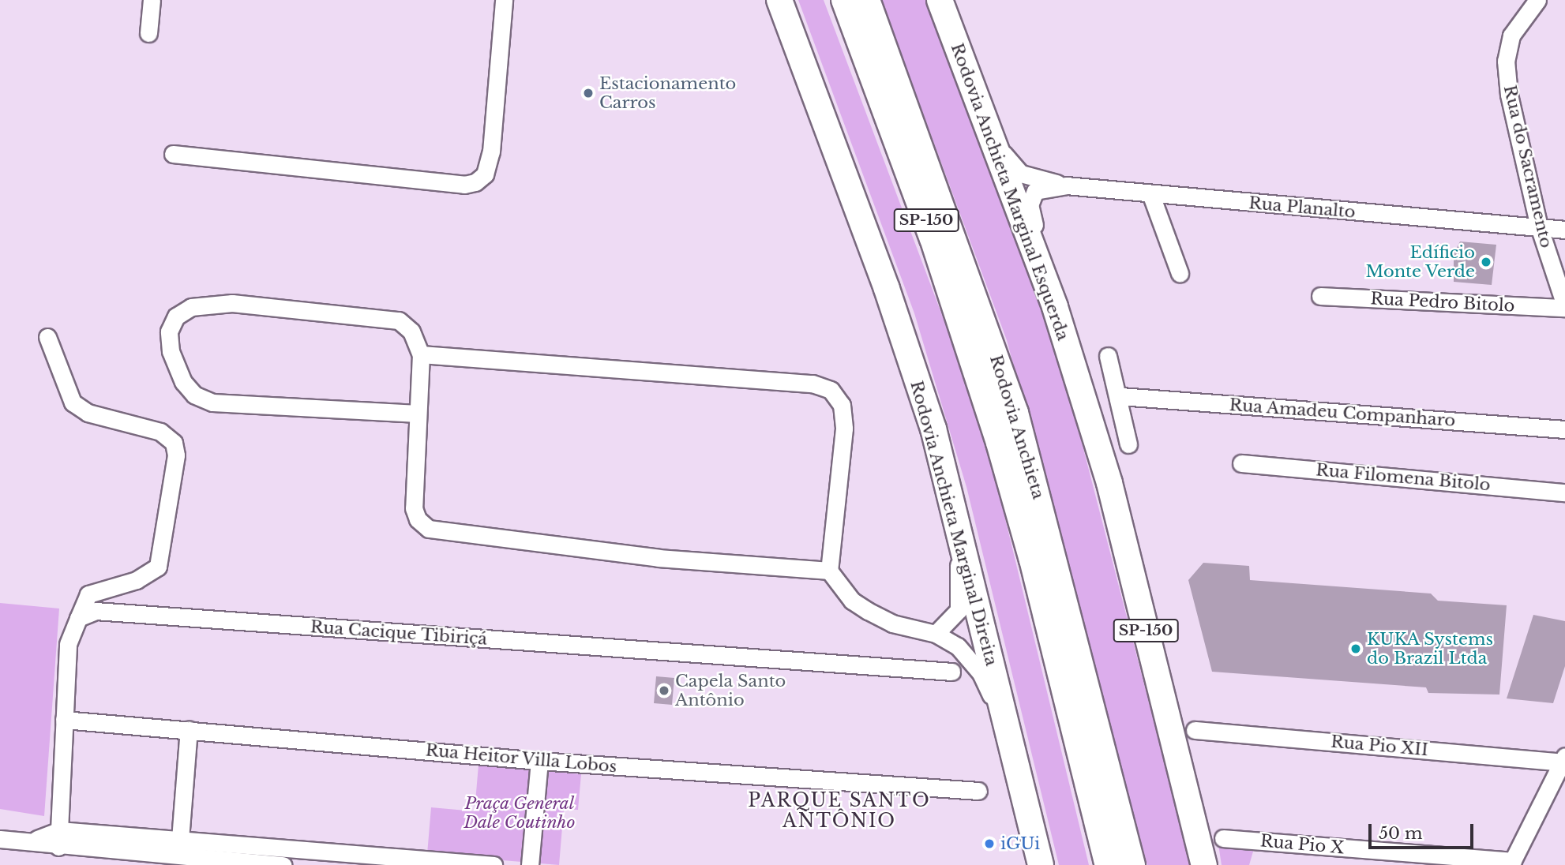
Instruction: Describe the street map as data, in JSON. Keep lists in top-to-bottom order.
{
  "streets": {
    "highway": [
      "Rodovia Anchieta Marginal Esquerda",
      "SP-150",
      "Rodovia Anchieta",
      "Rodovia Anchieta Marginal Direita"
    ],
    "street": [
      "Rua do Sacramento",
      "Rua Planalto",
      "Rua Pedro Bitolo",
      "Rua Amadeu Companharo",
      "Rua Filomena Bitolo",
      "Rua Cacique Tibiriçá",
      "Rua Pio XII",
      "Rua Heitor Villa Lobos",
      "Rua Pio X"
    ]
  },
  "crossings": [
    ["Rua do Sacramento", "Rua Planalto"],
    ["Rua do Sacramento", "Rua Pedro Bitolo"],
    ["Rodovia Anchieta Marginal Esquerda", "Rua Planalto"]
  ],
  "districts": ["PARQUE SANTO ANTÔNIO"],
  "parks": ["Praça General Dale Coutinho"],
  "places": [
    "Estacionamento Carros",
    "Edíficio Monte Verde",
    "KUKA Systems do Brazil Ltda",
    "Capela Santo Antônio",
    "iGUi"
  ],
  "scale_bar": "50 m"
}
